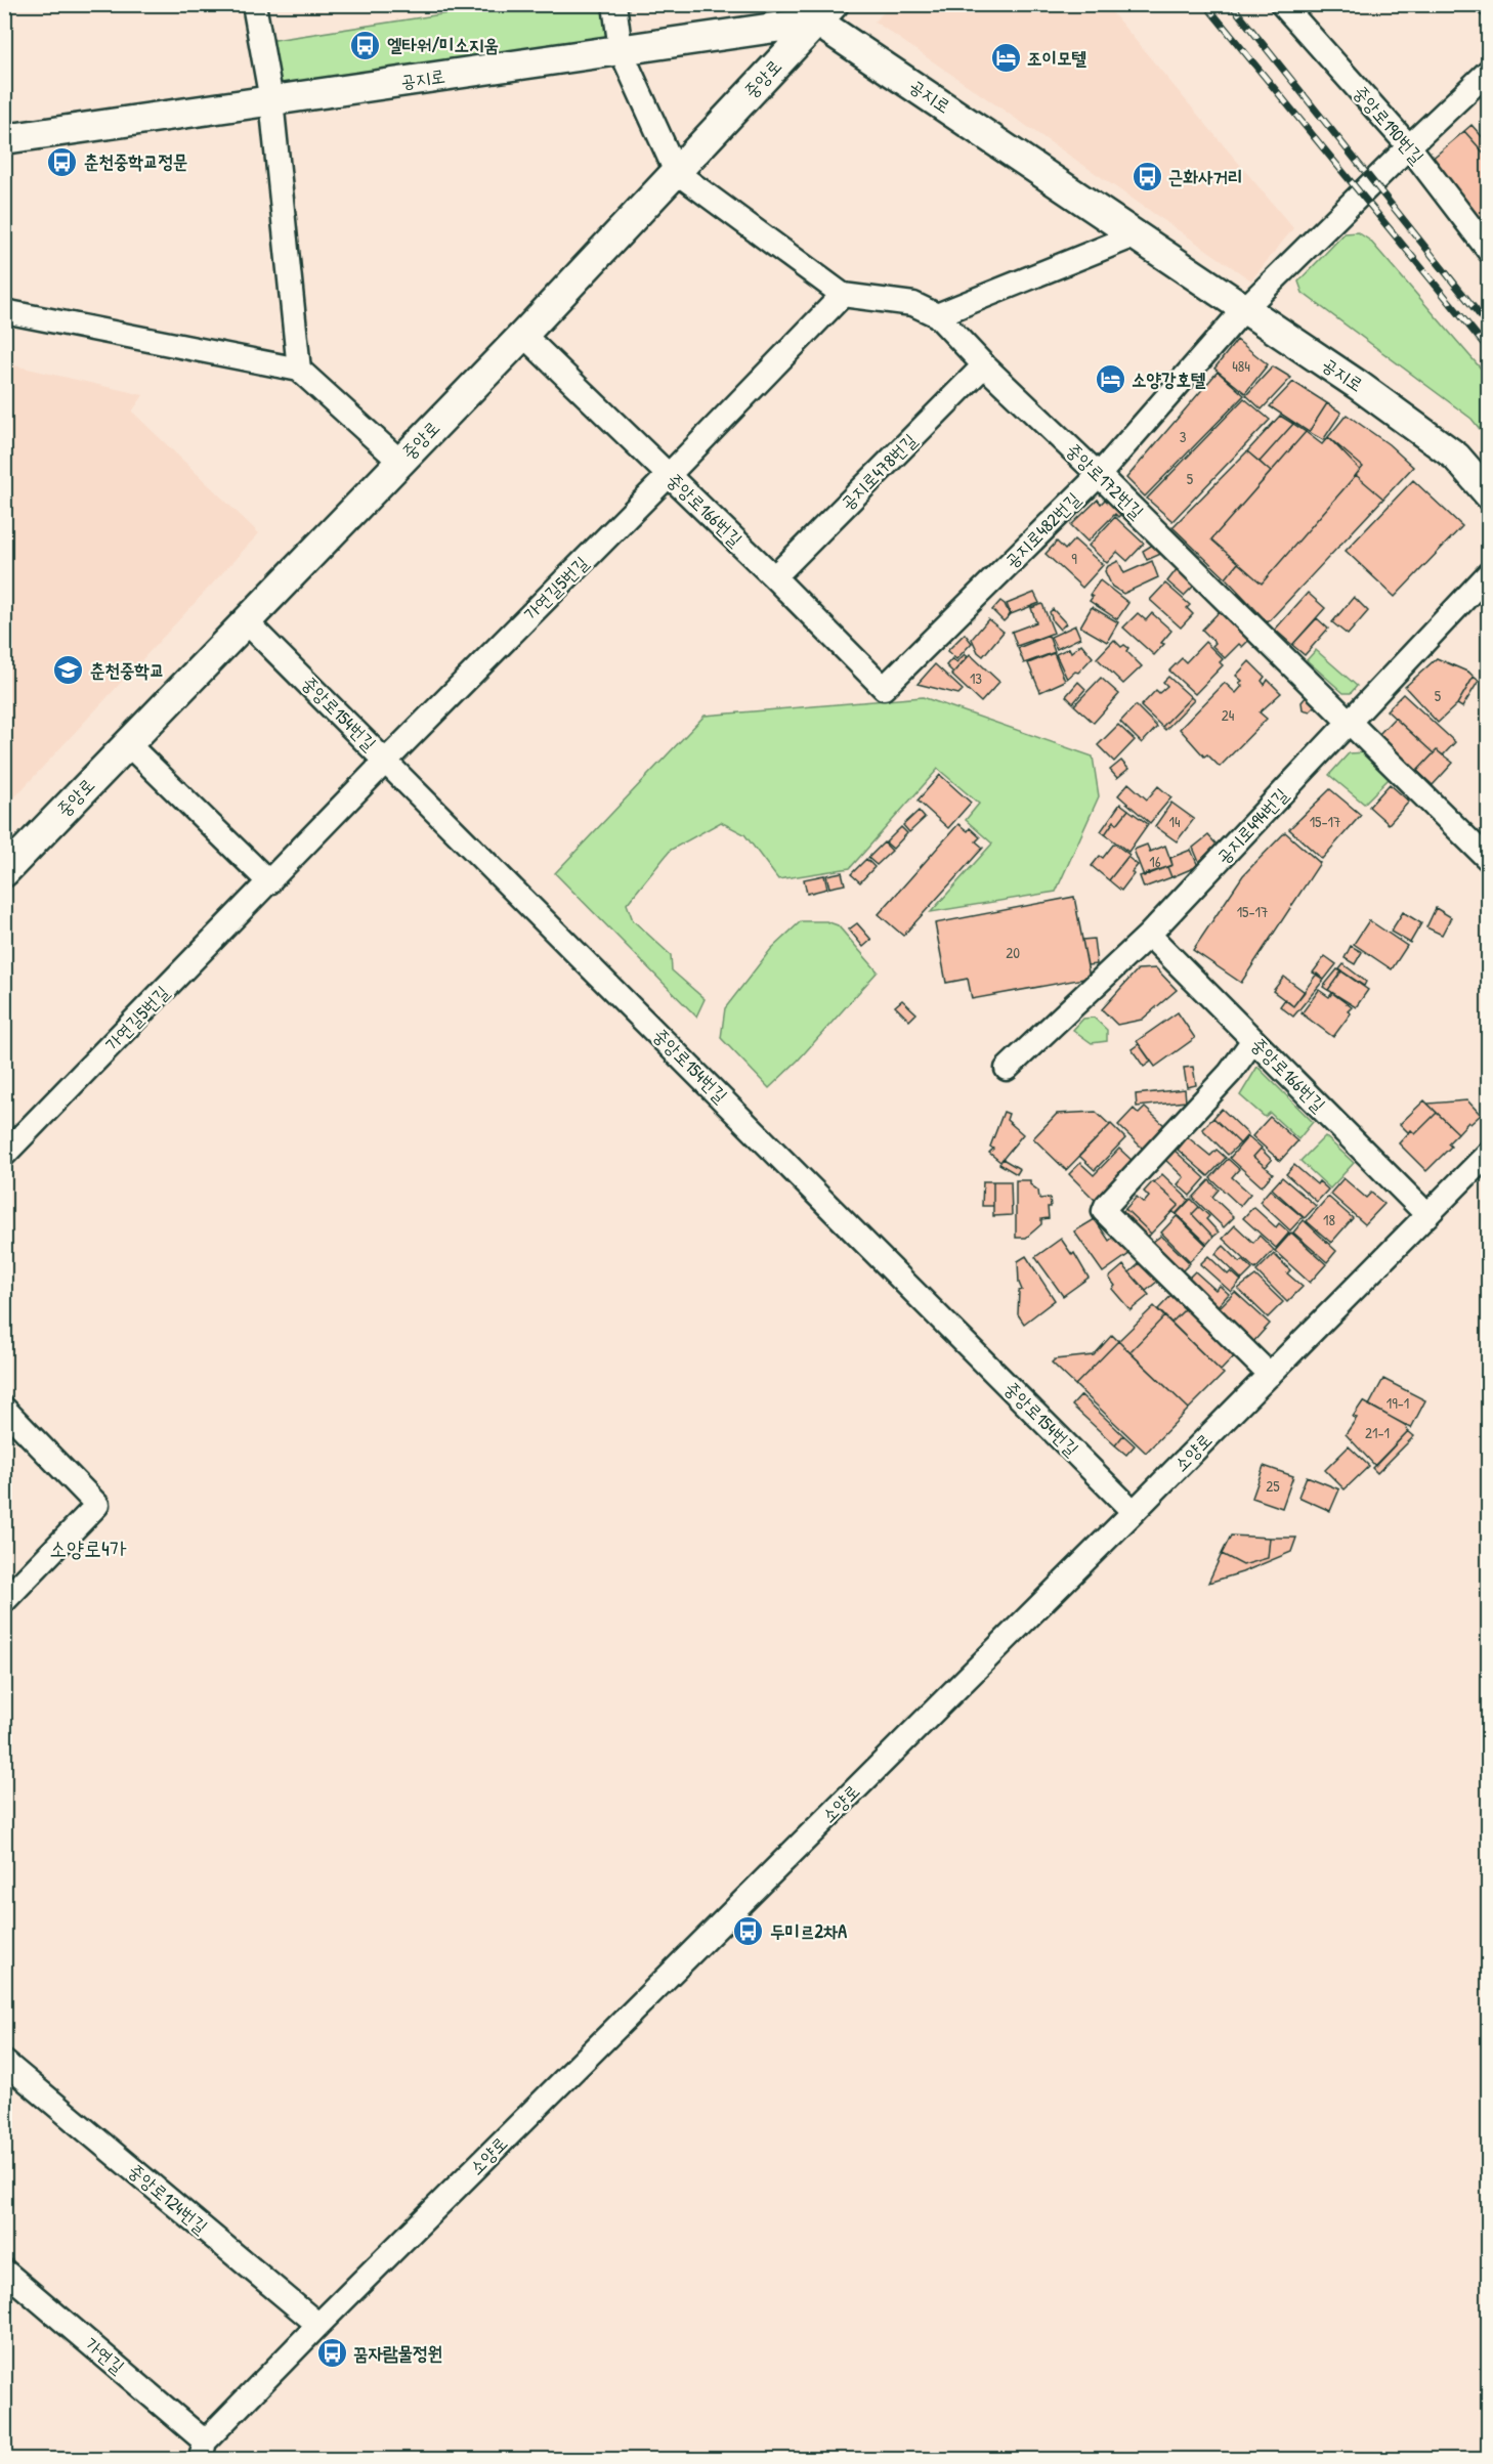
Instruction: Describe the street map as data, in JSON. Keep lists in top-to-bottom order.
{
  "streets": {
    "street": [
      "공지로",
      "중앙로",
      "중앙로190번길",
      "공지로478번길",
      "중앙로172번길",
      "중앙로166번길",
      "공지로482번길",
      "가연길5번길",
      "중앙로154번길",
      "공지로494번길",
      "소양로",
      "중앙로124번길",
      "가연길"
    ]
  },
  "crossings": [
    ["공지로", "중앙로"],
    ["공지로", "공지로482번길"],
    ["중앙로", "중앙로172번길"],
    ["중앙로", "중앙로166번길"],
    ["중앙로", "중앙로154번길"],
    ["중앙로190번길", "공지로482번길"],
    ["공지로478번길", "중앙로172번길"],
    ["공지로478번길", "중앙로166번길"],
    ["중앙로172번길", "공지로482번길"],
    ["중앙로172번길", "가연길5번길"],
    ["중앙로172번길", "공지로494번길"],
    ["중앙로166번길", "공지로482번길"],
    ["중앙로166번길", "가연길5번길"],
    ["중앙로166번길", "공지로494번길"],
    ["중앙로166번길", "소양로"],
    ["가연길5번길", "중앙로154번길"],
    ["중앙로154번길", "소양로"],
    ["소양로", "중앙로124번길"],
    ["소양로", "가연길"]
  ],
  "districts": ["소양로4가"],
  "places": {
    "bus stop": [
      "엘타워/미소지움",
      "춘천중학교정문",
      "근화사거리",
      "두미르2차A",
      "꿈자람물정원"
    ],
    "hotel": ["조이모텔", "소양강호텔"],
    "school or university": ["춘천중학교"]
  },
  "house_numbers": [
    "484",
    "3",
    "5",
    "9",
    "13",
    "5",
    "24",
    "14",
    "15-17",
    "16",
    "15-17",
    "20",
    "18",
    "19-1",
    "21-1",
    "25"
  ]
}
